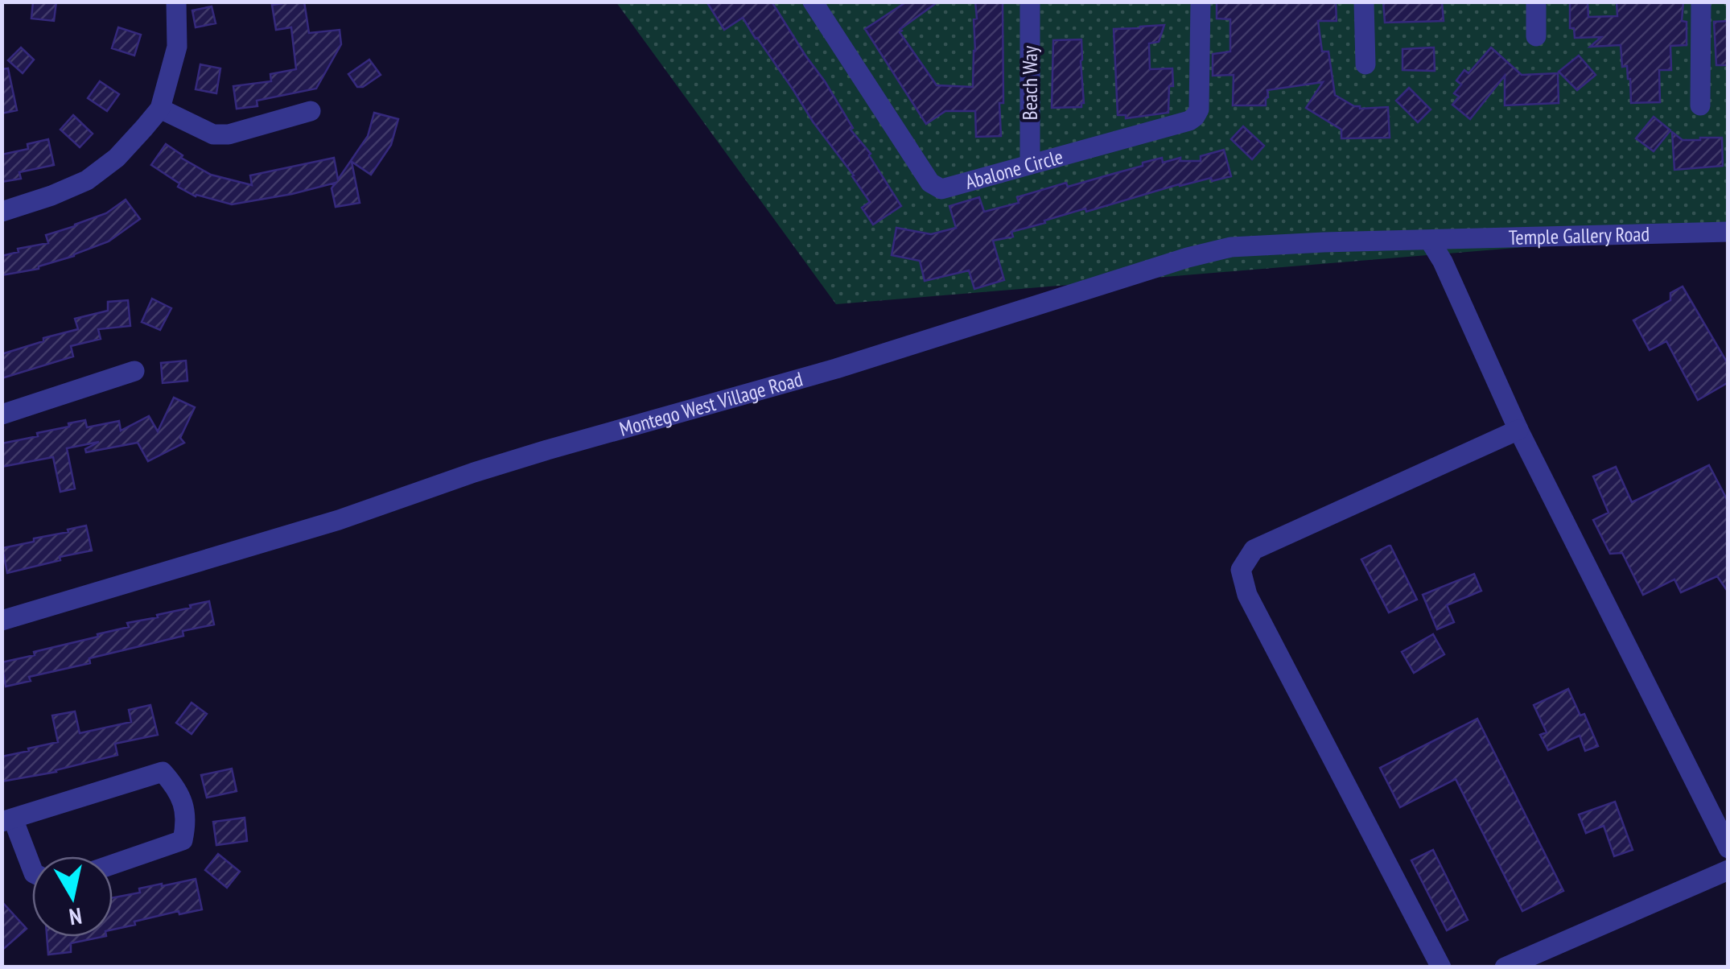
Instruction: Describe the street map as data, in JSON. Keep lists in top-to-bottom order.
{
  "streets": {
    "street": [
      "Beach Way",
      "Abalone Circle",
      "Temple Gallery Road",
      "Montego West Village Road"
    ]
  },
  "crossings": [
    ["Beach Way", "Abalone Circle"],
    ["Temple Gallery Road", "Montego West Village Road"]
  ],
  "north": "bottom"
}
